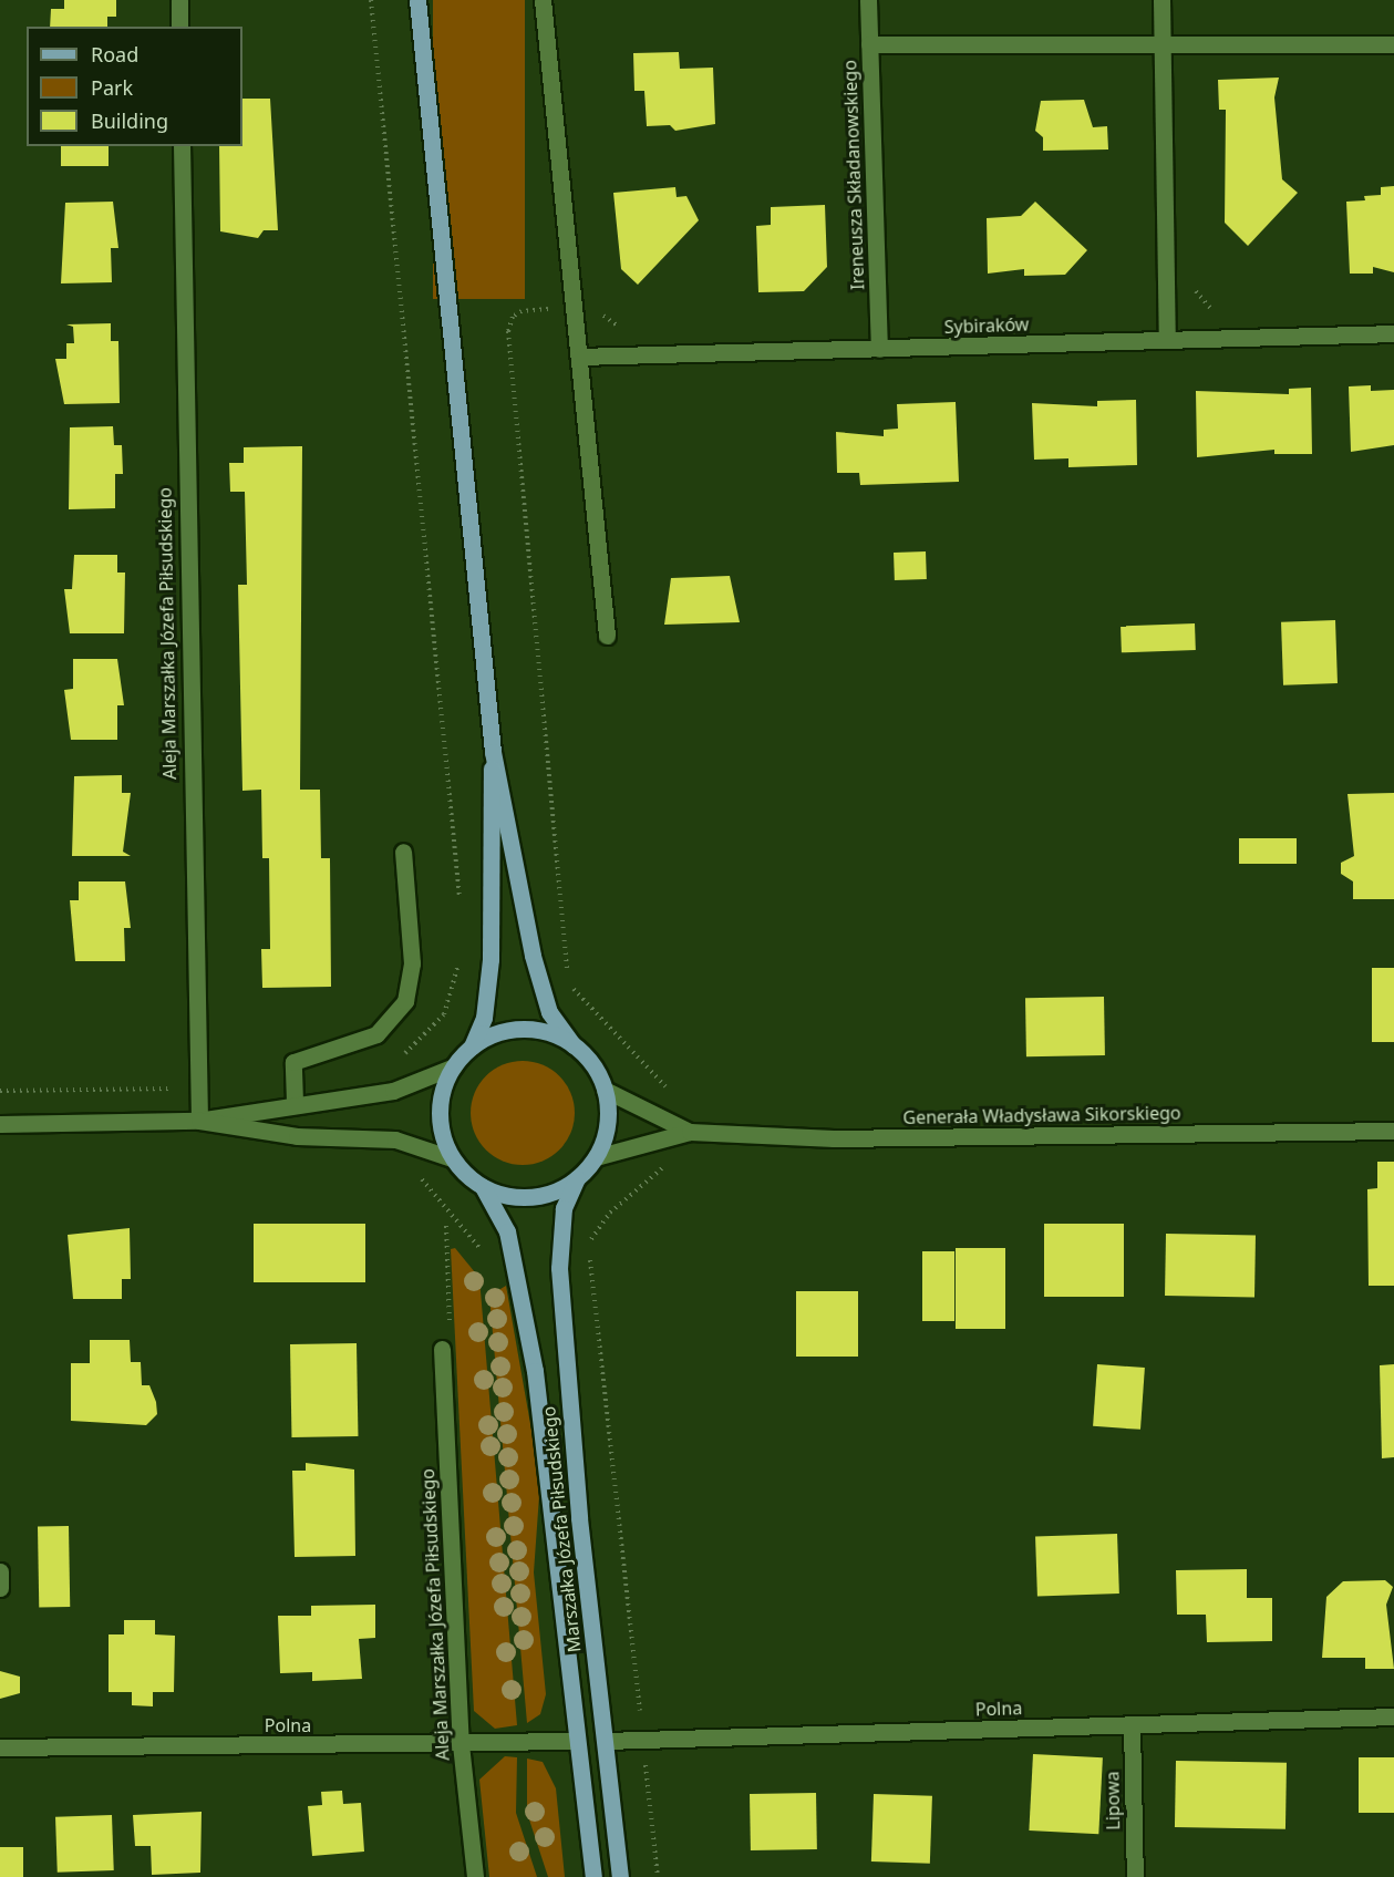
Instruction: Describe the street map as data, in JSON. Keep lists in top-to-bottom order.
{
  "streets": {
    "main road": ["Marszałka Józefa Piłsudskiego"],
    "street": [
      "Ireneusza Składanowskiego",
      "Sybiraków",
      "Aleja Marszałka Józefa Piłsudskiego",
      "Generała Władysława Sikorskiego",
      "Polna",
      "Lipowa"
    ]
  },
  "crossings": [
    ["Ireneusza Składanowskiego", "Sybiraków"],
    ["Aleja Marszałka Józefa Piłsudskiego", "Polna"],
    ["Generała Władysława Sikorskiego", "Marszałka Józefa Piłsudskiego"],
    ["Marszałka Józefa Piłsudskiego", "Polna"],
    ["Polna", "Lipowa"]
  ],
  "legend": ["Road", "Park", "Building"]
}
